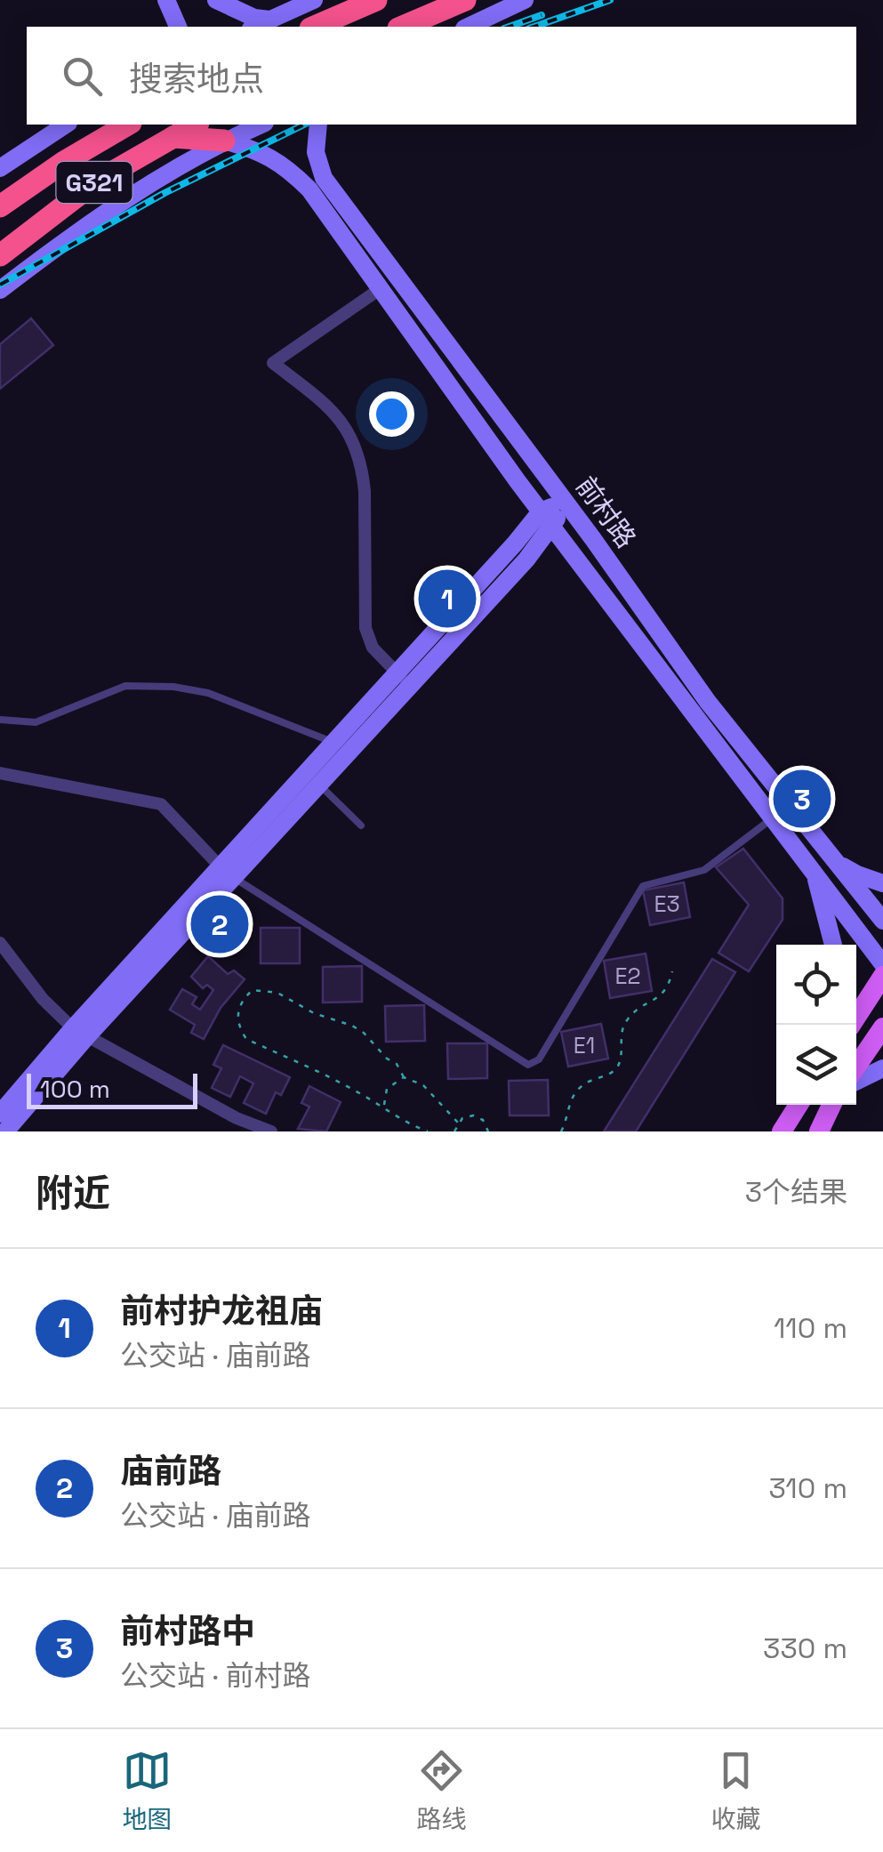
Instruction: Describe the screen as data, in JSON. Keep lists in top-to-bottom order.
{
  "streets": {
    "highway": ["G321"],
    "street": ["前村路"]
  },
  "house_numbers": ["E3", "E2", "E1"],
  "scale_bar": "100 m",
  "page": {
    "search": "搜索地点",
    "pins": ["1", "3", "2"],
    "scale": "100 m",
    "heading": ["附近", "3个结果"],
    "list": [
      {
        "mark": "1",
        "name": "前村护龙祖庙",
        "note": "公交站 · 庙前路",
        "value": "110 m"
      },
      {
        "mark": "2",
        "name": "庙前路",
        "note": "公交站 · 庙前路",
        "value": "310 m"
      },
      {
        "mark": "3",
        "name": "前村路中",
        "note": "公交站 · 前村路",
        "value": "330 m"
      }
    ],
    "nav": ["地图", "路线", "收藏"]
  }
}
